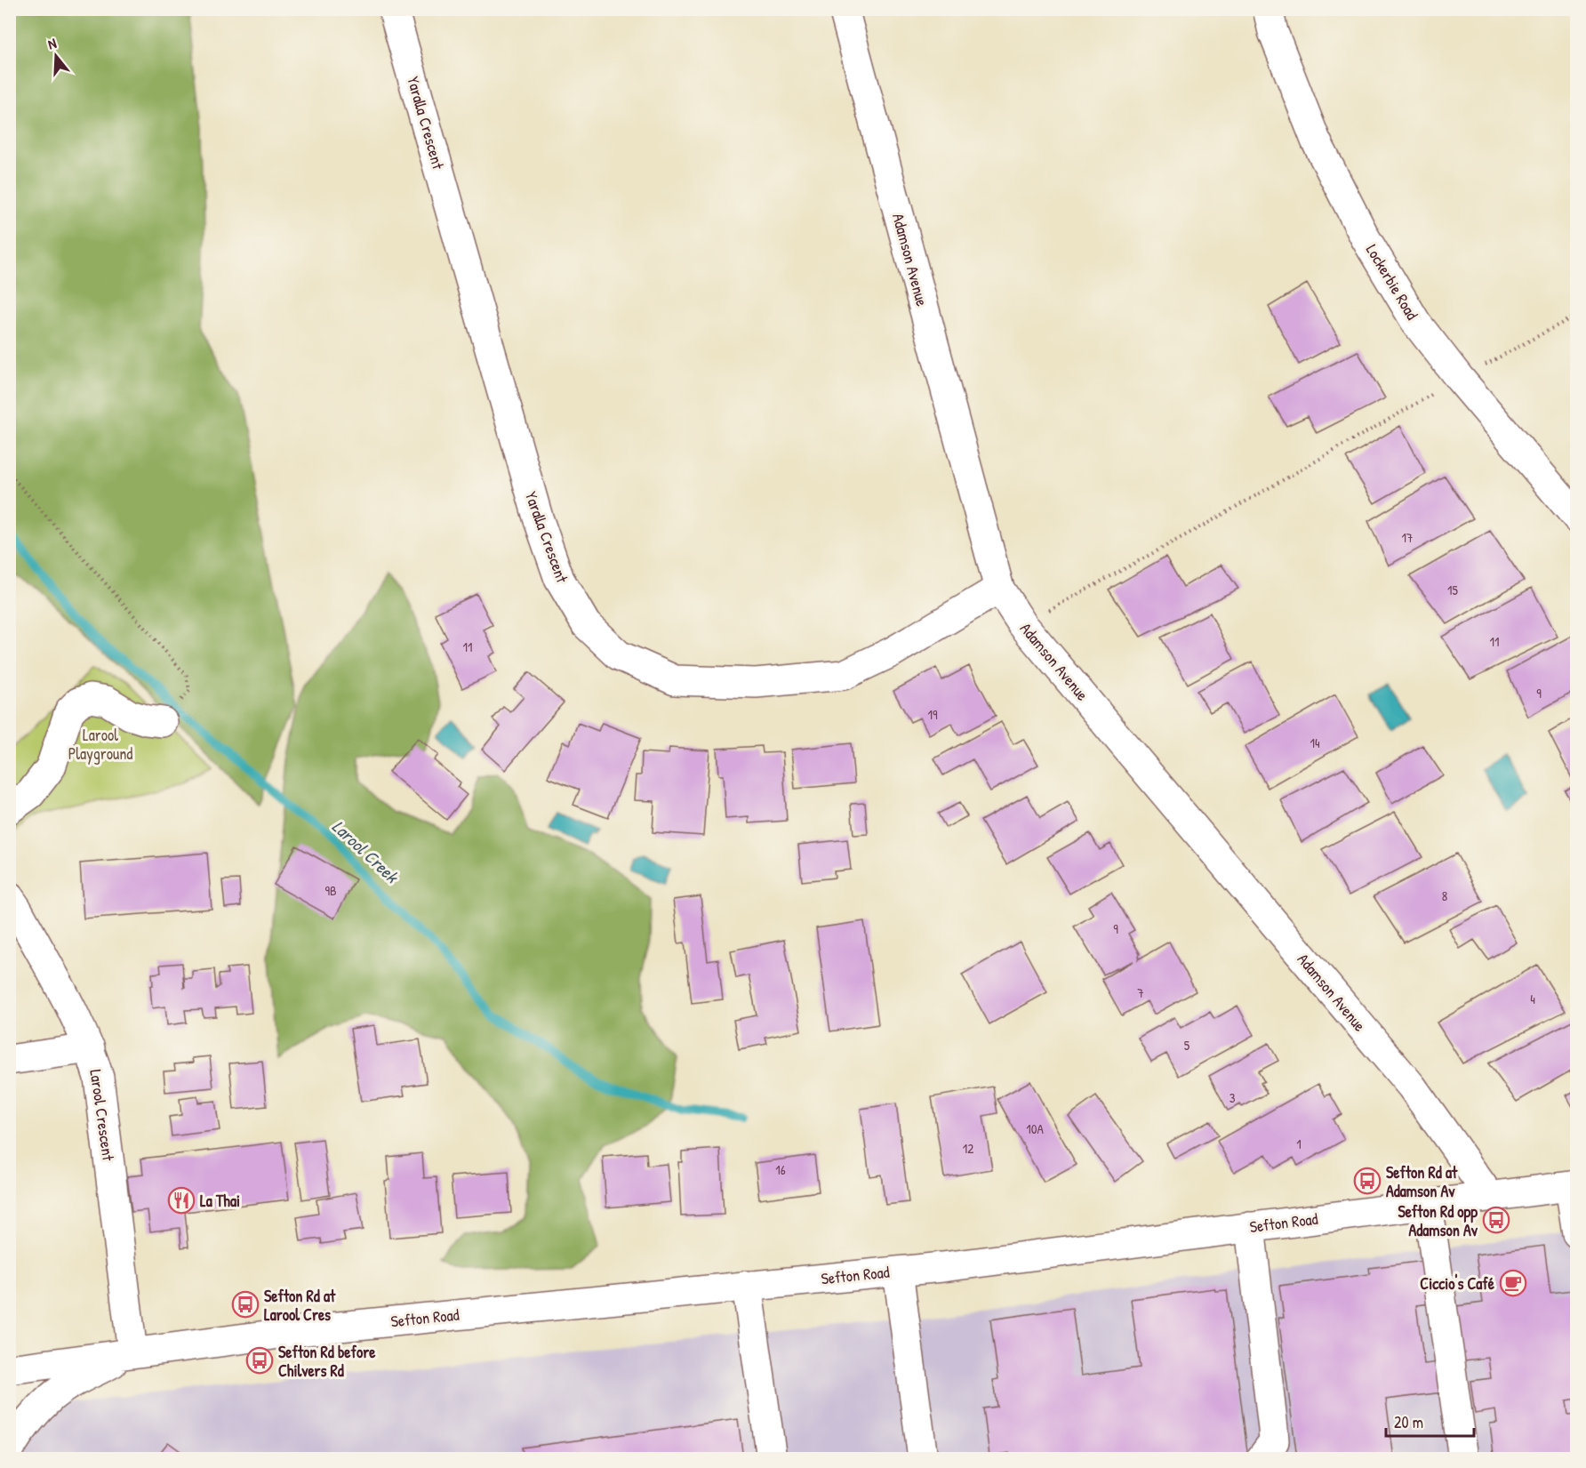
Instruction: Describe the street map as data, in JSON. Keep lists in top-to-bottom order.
{
  "streets": {
    "street": [
      "Yaralla Crescent",
      "Adamson Avenue",
      "Lockerbie Road",
      "Larool Crescent",
      "Sefton Road"
    ]
  },
  "crossings": [
    ["Yaralla Crescent", "Adamson Avenue"],
    ["Adamson Avenue", "Sefton Road"],
    ["Larool Crescent", "Sefton Road"]
  ],
  "water": ["Larool Creek"],
  "parks": ["Larool Playground"],
  "places": {
    "bus stop": [
      "Sefton Rd at Adamson Av",
      "Sefton Rd opp Adamson Av",
      "Sefton Rd at Larool Cres",
      "Sefton Rd before Chilvers Rd"
    ],
    "restaurant": ["La Thai"],
    "cafe": ["Ciccio's Café"]
  },
  "house_numbers": [
    "17",
    "15",
    "11",
    "11",
    "9",
    "19",
    "14",
    "9B",
    "8",
    "9",
    "7",
    "4",
    "5",
    "3",
    "10A",
    "1",
    "12",
    "16"
  ],
  "scale_bar": "20 m",
  "north": "top"
}
